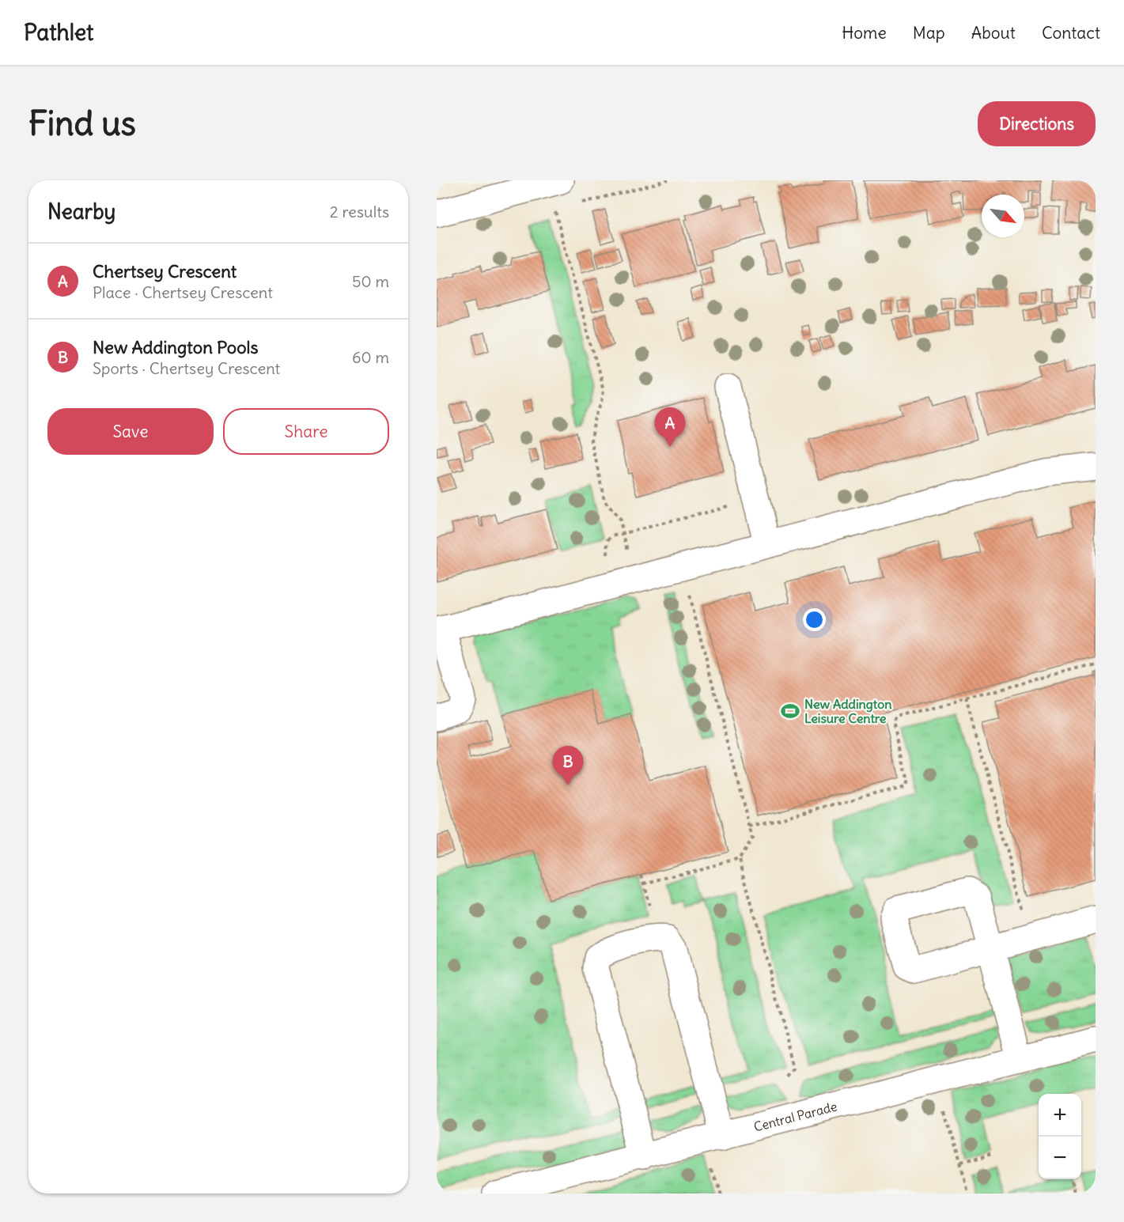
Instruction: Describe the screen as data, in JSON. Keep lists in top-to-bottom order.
{
  "streets": {
    "street": ["Central Parade"]
  },
  "places": {
    "sports": ["New Addington Leisure Centre"]
  },
  "north": "bottom right",
  "page": {
    "header": "Pathlet",
    "nav": [
      "Home",
      "Map",
      "About",
      "Contact"
    ],
    "buttons": [
      "Directions",
      ["Save", "Share"]
    ],
    "title": "Find us",
    "heading": ["Nearby", "2 results"],
    "list": [
      {
        "mark": "A",
        "name": "Chertsey Crescent",
        "note": "Place · Chertsey Crescent",
        "value": "50 m"
      },
      {
        "mark": "B",
        "name": "New Addington Pools",
        "note": "Sports · Chertsey Crescent",
        "value": "60 m"
      }
    ],
    "pins": ["A", "B"],
    "map_buttons": ["+", "−"]
  }
}
